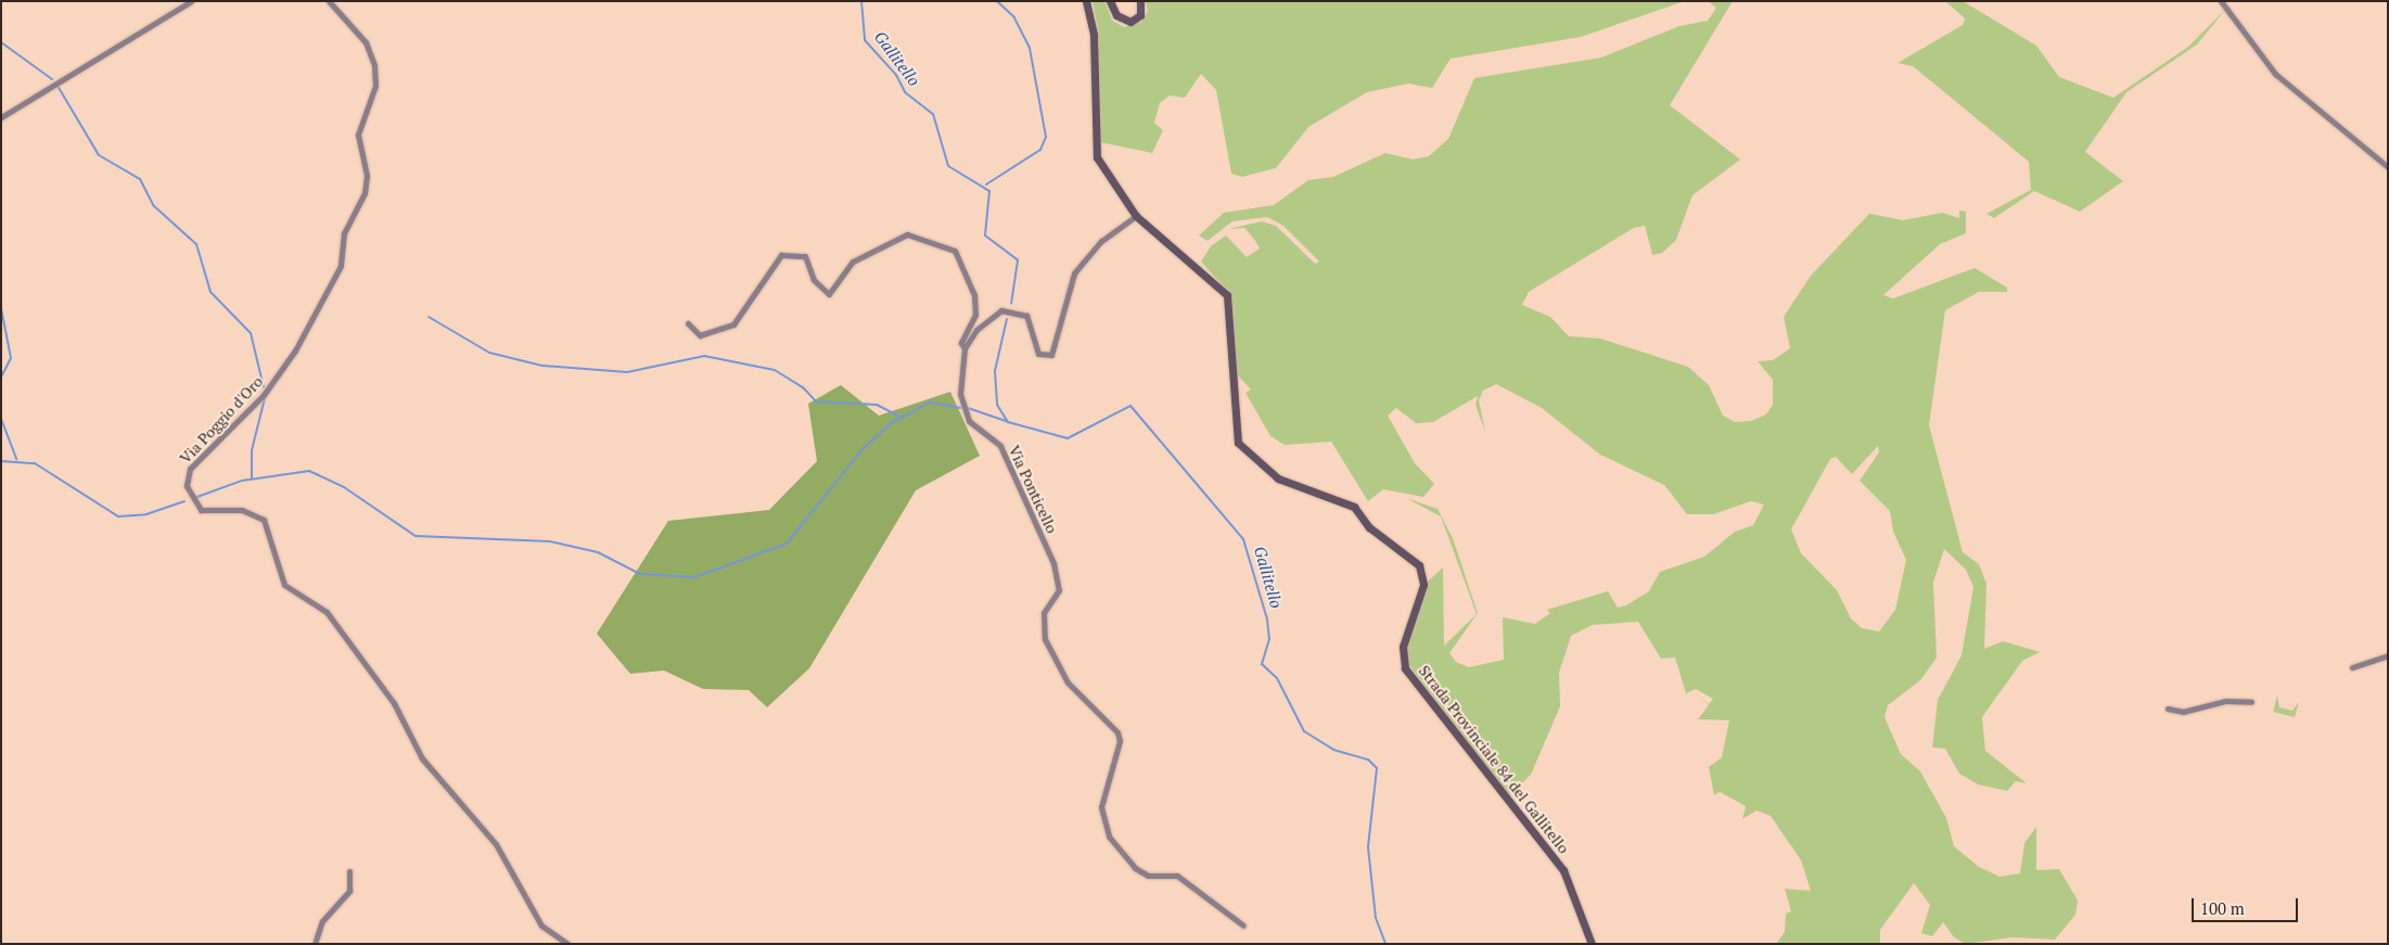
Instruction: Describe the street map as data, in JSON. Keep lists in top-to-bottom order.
{
  "streets": {
    "street": ["Via Poggio d'Oro", "Via Ponticello", "Strada Provinciale 84 del Gallitello"]
  },
  "water": ["Gallitello"],
  "scale_bar": "100 m"
}
